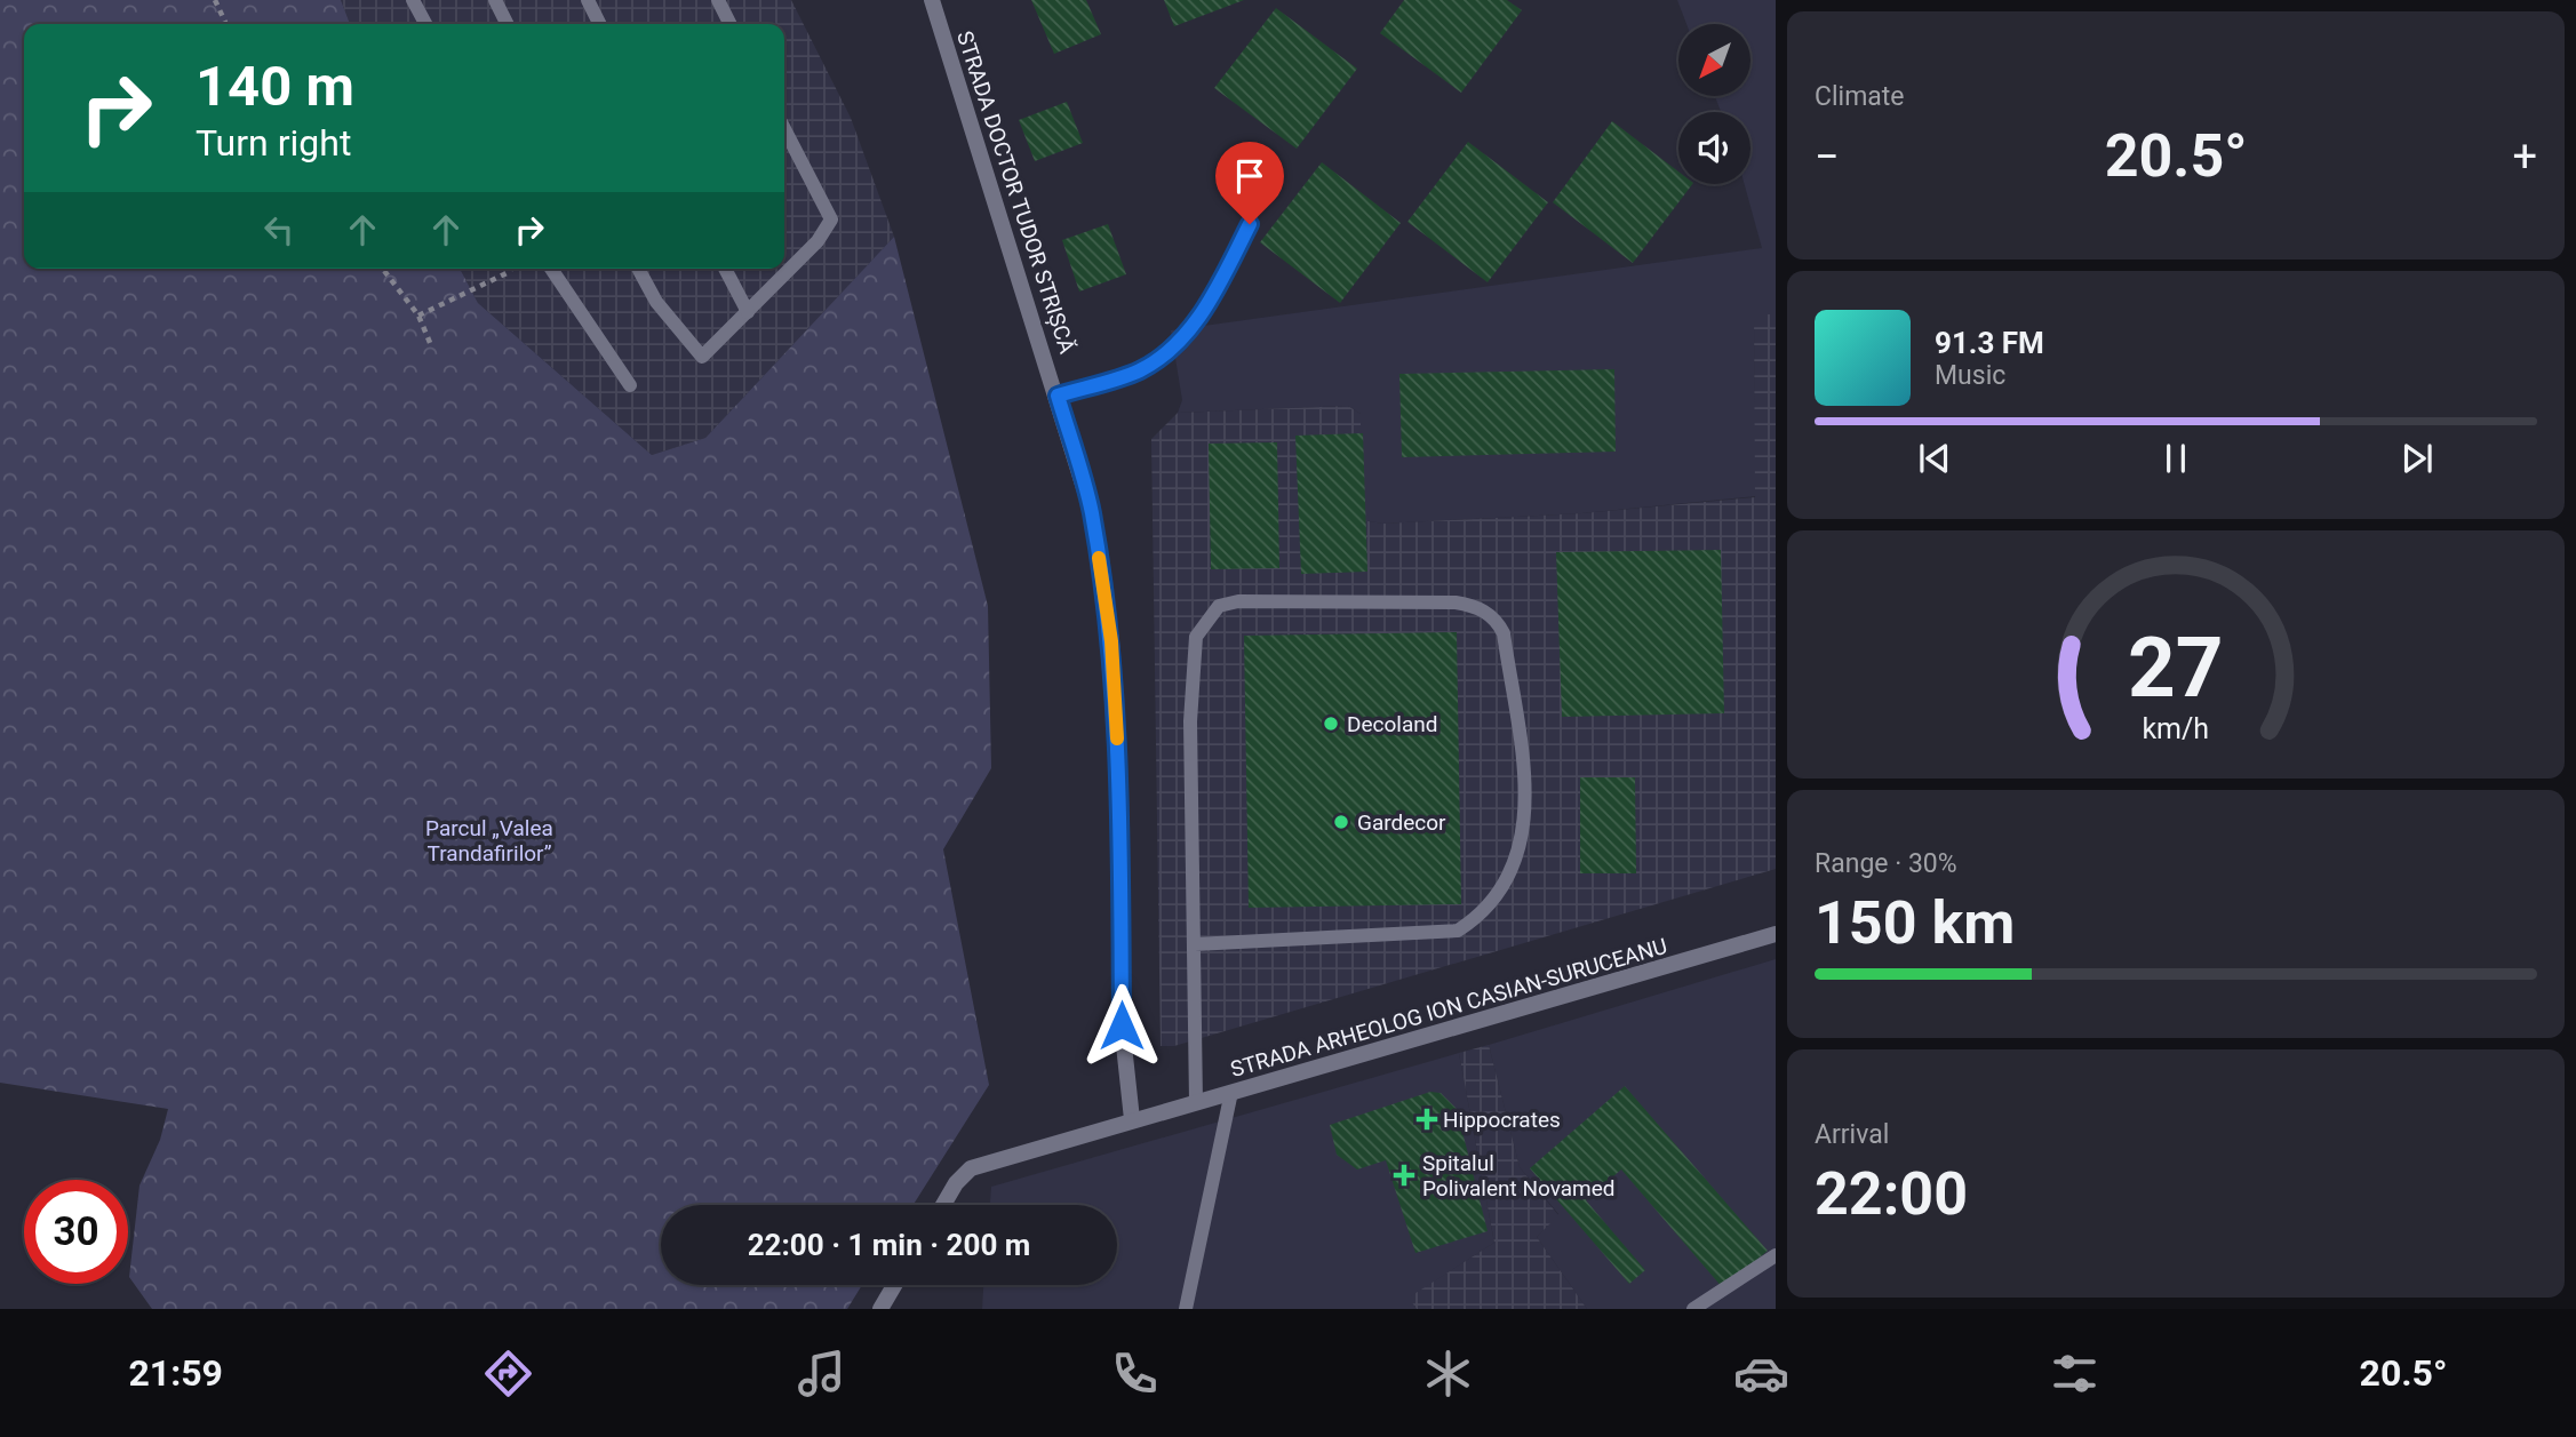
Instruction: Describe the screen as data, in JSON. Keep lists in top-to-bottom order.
{
  "streets": {
    "street": ["STRADA DOCTOR TUDOR STRIȘCĂ", "STRADA ARHEOLOG ION CASIAN-SURUCEANU"]
  },
  "crossings": [
    ["STRADA DOCTOR TUDOR STRIȘCĂ", "STRADA ARHEOLOG ION CASIAN-SURUCEANU"]
  ],
  "parks": ["Parcul „Valea Trandafirilor”"],
  "places": {
    "other": ["Decoland", "Gardecor"],
    "health": ["Hippocrates", "Spitalul Polivalent Novamed"]
  },
  "north": "bottom left",
  "page": {
    "tile": [
      "Climate",
      ["Range · 30%", "150 km"],
      ["Arrival", "22:00"]
    ],
    "turn": ["140 m", "Turn right"],
    "heat": ["−", "20.5°", "+"],
    "song": ["91.3 FM", "Music"],
    "limit": "30",
    "trip": "22:00 · 1 min · 200 m",
    "tabs": ["21:59", "20.5°"],
    "gauge": ["27", "km/h"]
  }
}
